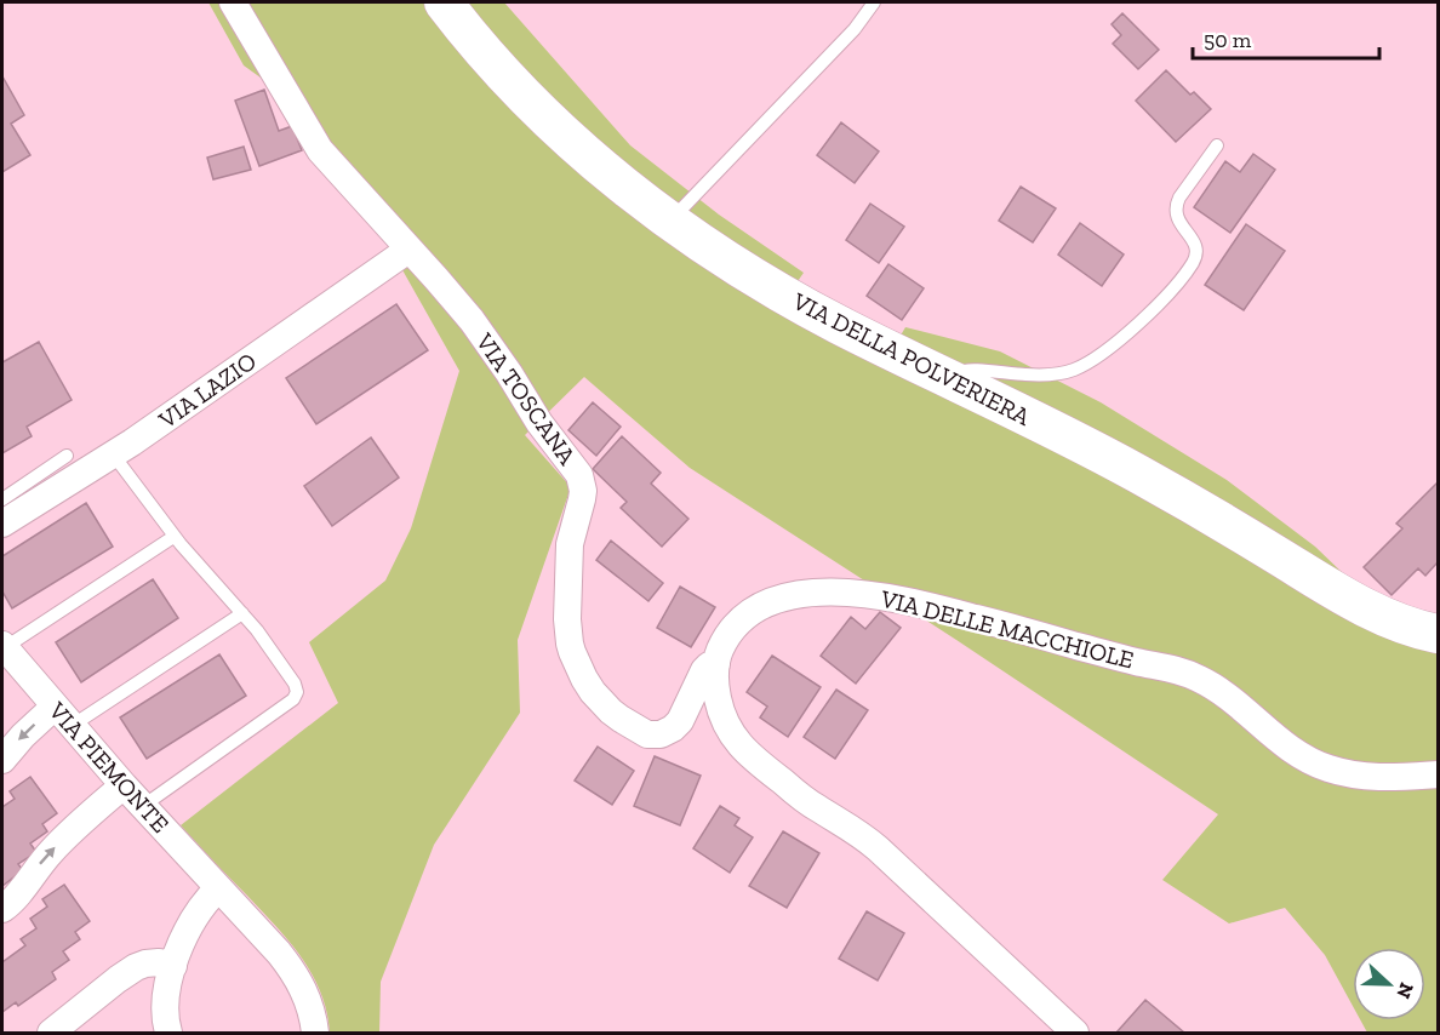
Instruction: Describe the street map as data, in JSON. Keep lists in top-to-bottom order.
{
  "streets": {
    "main road": ["VIA DELLA POLVERIERA"],
    "street": [
      "VIA LAZIO",
      "VIA TOSCANA",
      "VIA DELLE MACCHIOLE",
      "VIA PIEMONTE"
    ]
  },
  "crossings": [
    ["VIA LAZIO", "VIA TOSCANA"],
    ["VIA TOSCANA", "VIA DELLE MACCHIOLE"]
  ],
  "scale_bar": "50 m",
  "north": "right"
}
